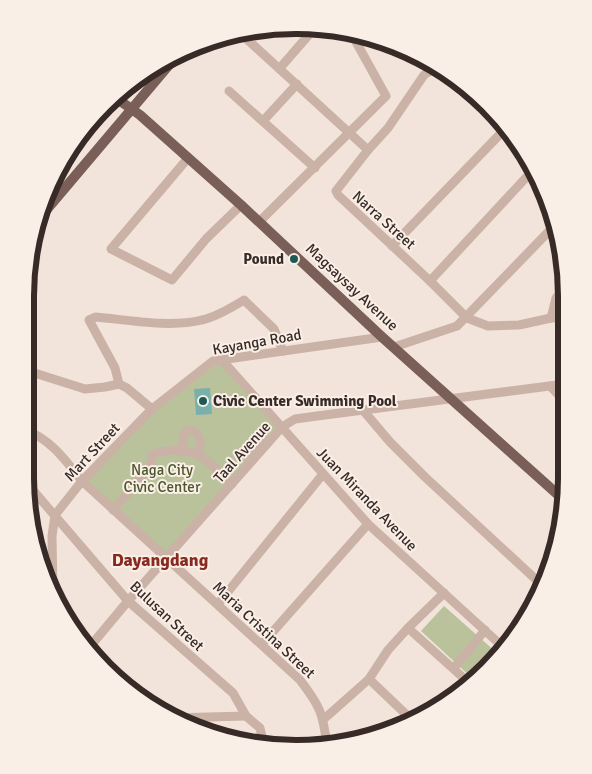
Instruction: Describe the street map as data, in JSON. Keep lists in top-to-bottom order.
{
  "streets": {
    "main road": ["Magsaysay Avenue"],
    "street": [
      "Narra Street",
      "Kayanga Road",
      "Mart Street",
      "Taal Avenue",
      "Juan Miranda Avenue",
      "Bulusan Street",
      "Maria Cristina Street"
    ]
  },
  "crossings": [
    ["Magsaysay Avenue", "Kayanga Road"],
    ["Magsaysay Avenue", "Taal Avenue"],
    ["Kayanga Road", "Mart Street"],
    ["Kayanga Road", "Juan Miranda Avenue"],
    ["Mart Street", "Bulusan Street"],
    ["Mart Street", "Maria Cristina Street"],
    ["Taal Avenue", "Juan Miranda Avenue"],
    ["Taal Avenue", "Bulusan Street"],
    ["Taal Avenue", "Maria Cristina Street"]
  ],
  "districts": ["Dayangdang"],
  "parks": ["Naga City Civic Center"],
  "places": ["Pound", "Civic Center Swimming Pool"]
}
